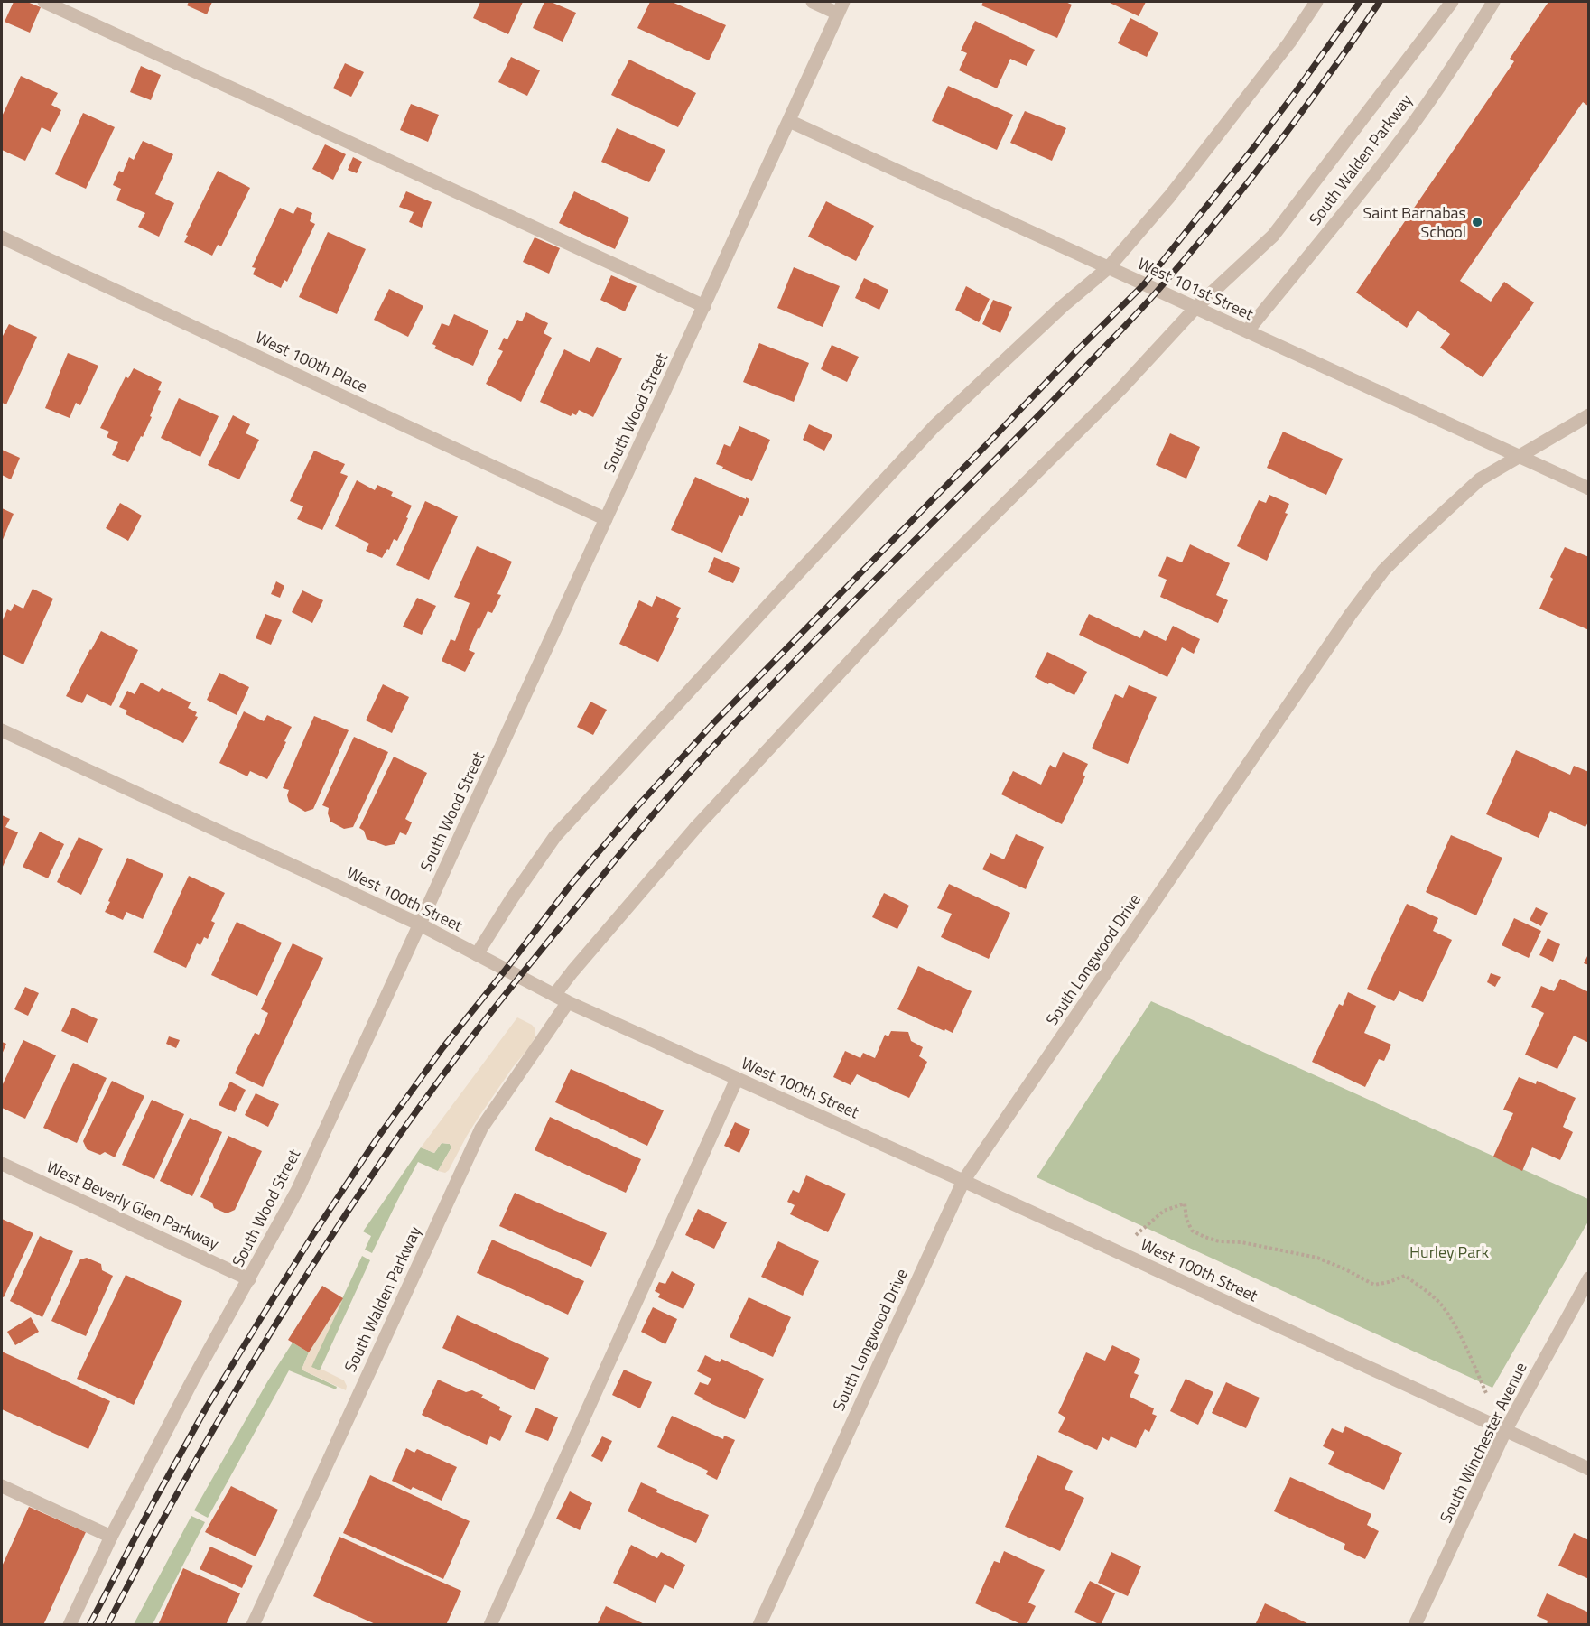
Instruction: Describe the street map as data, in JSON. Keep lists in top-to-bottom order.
{
  "streets": {
    "street": [
      "South Walden Parkway",
      "West 101st Street",
      "West 100th Place",
      "South Wood Street",
      "West 100th Street",
      "South Longwood Drive",
      "West Beverly Glen Parkway",
      "South Winchester Avenue"
    ]
  },
  "crossings": [
    ["South Walden Parkway", "West 101st Street"],
    ["South Walden Parkway", "West 100th Street"],
    ["West 101st Street", "South Wood Street"],
    ["West 101st Street", "South Longwood Drive"],
    ["West 100th Place", "South Wood Street"],
    ["South Wood Street", "West 100th Street"],
    ["South Wood Street", "West Beverly Glen Parkway"],
    ["West 100th Street", "South Longwood Drive"],
    ["West 100th Street", "South Winchester Avenue"]
  ],
  "parks": ["Hurley Park"],
  "places": ["Saint Barnabas School"]
}
